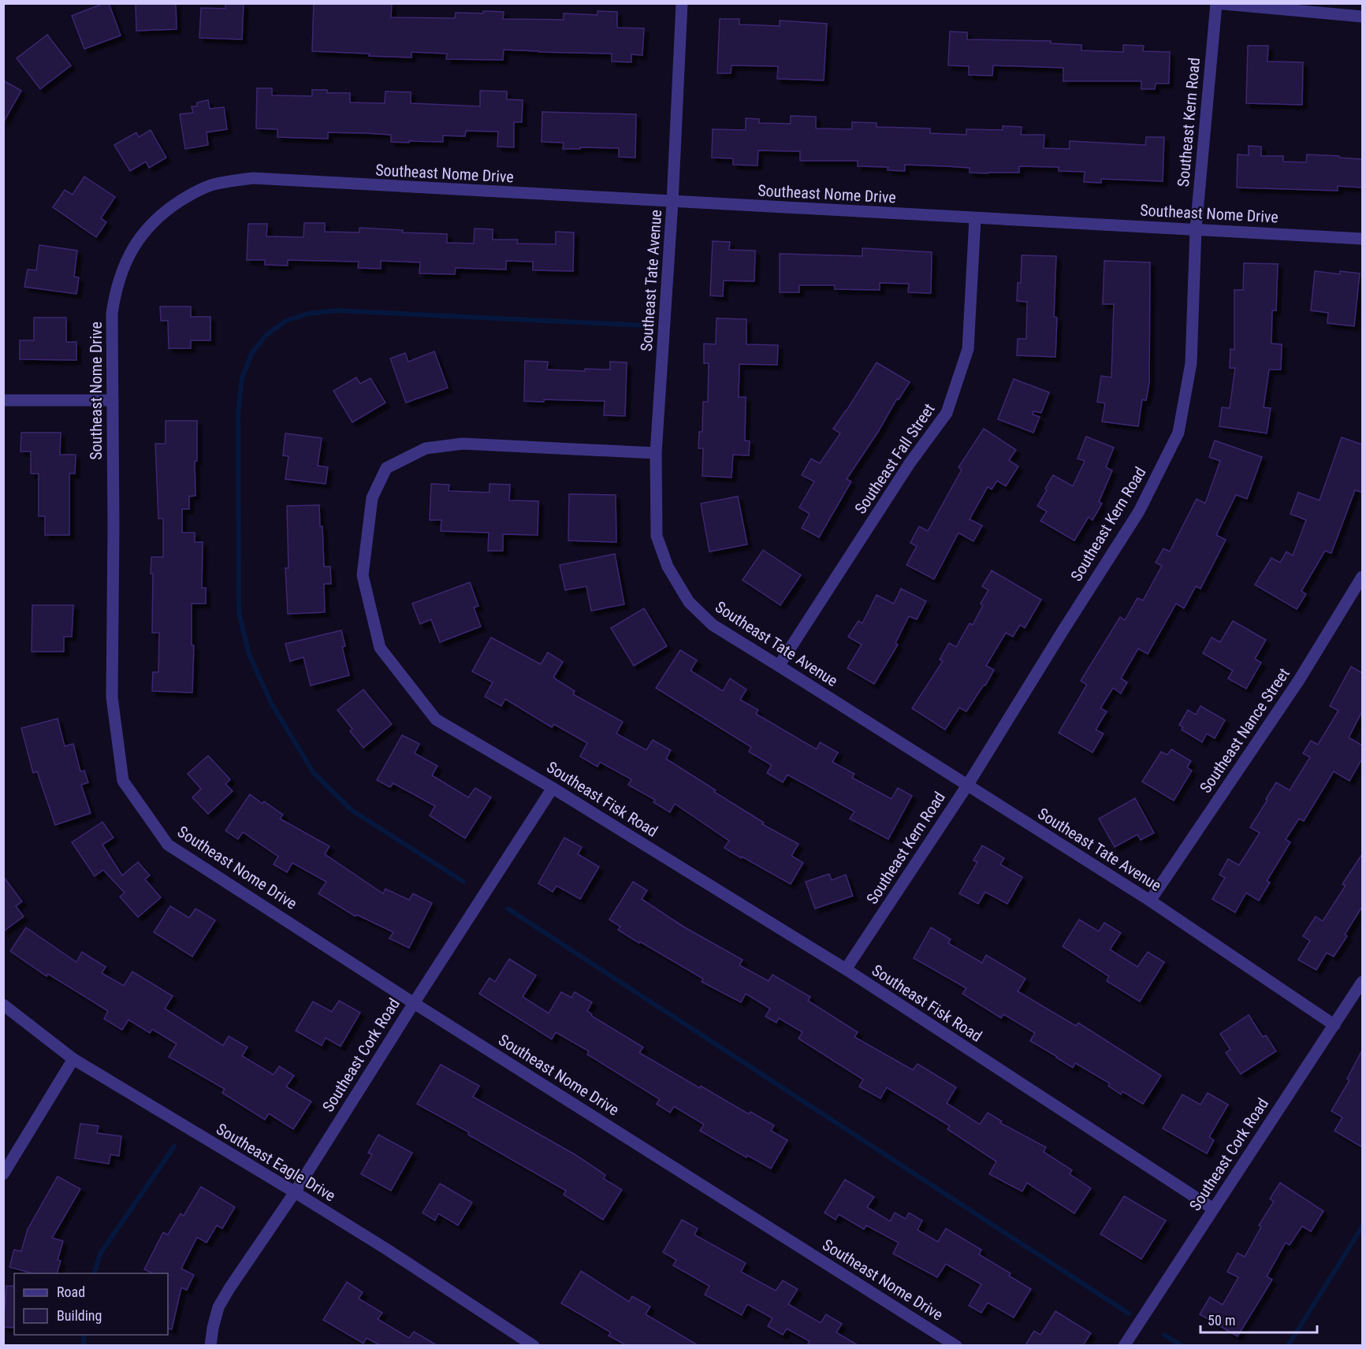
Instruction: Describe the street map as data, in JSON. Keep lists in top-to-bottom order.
{
  "streets": {
    "street": [
      "Southeast Kern Road",
      "Southeast Nome Drive",
      "Southeast Tate Avenue",
      "Southeast Fall Street",
      "Southeast Nance Street",
      "Southeast Fisk Road",
      "Southeast Cork Road",
      "Southeast Eagle Drive"
    ]
  },
  "crossings": [
    ["Southeast Kern Road", "Southeast Nome Drive"],
    ["Southeast Kern Road", "Southeast Tate Avenue"],
    ["Southeast Kern Road", "Southeast Fisk Road"],
    ["Southeast Nome Drive", "Southeast Tate Avenue"],
    ["Southeast Nome Drive", "Southeast Fall Street"],
    ["Southeast Nome Drive", "Southeast Cork Road"],
    ["Southeast Tate Avenue", "Southeast Fall Street"],
    ["Southeast Tate Avenue", "Southeast Nance Street"],
    ["Southeast Tate Avenue", "Southeast Fisk Road"],
    ["Southeast Tate Avenue", "Southeast Cork Road"],
    ["Southeast Fisk Road", "Southeast Cork Road"],
    ["Southeast Cork Road", "Southeast Eagle Drive"]
  ],
  "legend": ["Road", "Building"],
  "scale_bar": "50 m"
}
